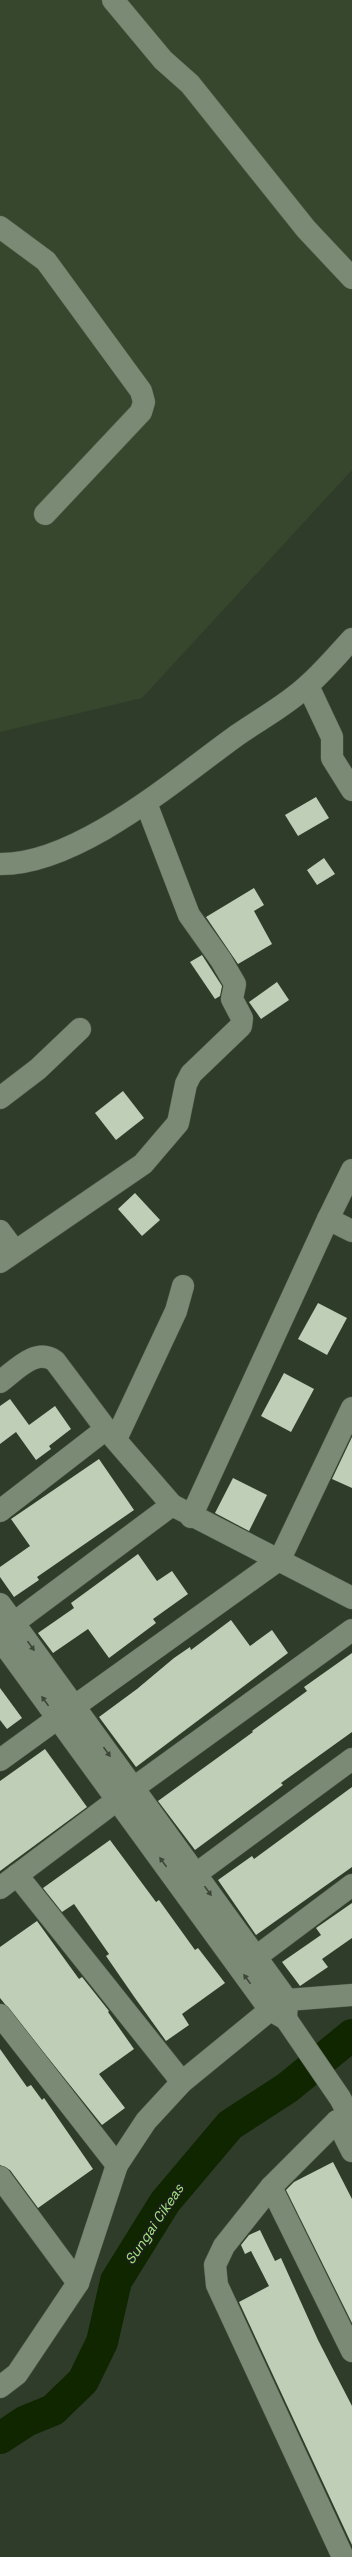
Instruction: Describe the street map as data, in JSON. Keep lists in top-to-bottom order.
{
  "water": ["Sungai Cikeas"]
}
